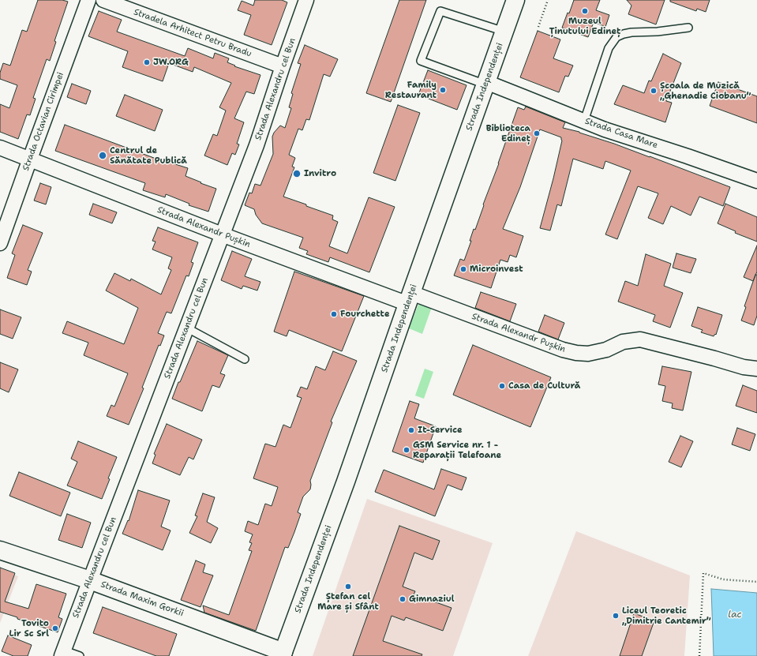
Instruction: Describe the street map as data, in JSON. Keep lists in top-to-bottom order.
{
  "streets": {
    "main road": ["Strada Independenței", "Strada Maxim Gorkii"],
    "street": [
      "Stradela Arhitect Petru Bradu",
      "Strada Alexandru cel Bun",
      "Strada Octavian Cirimpei",
      "Strada Casa Mare",
      "Strada Alexandr Pușkin"
    ]
  },
  "crossings": [
    ["Stradela Arhitect Petru Bradu", "Strada Alexandru cel Bun"],
    ["Strada Independenței", "Strada Casa Mare"],
    ["Strada Independenței", "Strada Alexandr Pușkin"],
    ["Strada Independenței", "Strada Maxim Gorkii"],
    ["Strada Alexandru cel Bun", "Strada Alexandr Pușkin"],
    ["Strada Alexandru cel Bun", "Strada Maxim Gorkii"],
    ["Strada Octavian Cirimpei", "Strada Alexandr Pușkin"]
  ],
  "water": ["lac"],
  "places": [
    "Muzeul Ținutului Edineț",
    "JW.ORG",
    "Family Restaurant",
    "Școala de Muzică „Ghenadie Ciobanu”",
    "Biblioteca Edineț",
    "Centrul de Sănătate Publică",
    "Invitro",
    "Microinvest",
    "Fourchette",
    "Casa de Cultură",
    "It-Service",
    "GSM Service nr. 1 - Reparații Telefoane",
    "Ștefan cel Mare și Sfânt",
    "Gimnaziul",
    "Liceul Teoretic „Dimitrie Cantemir”",
    "Tovito Lir Sc Srl"
  ]
}
